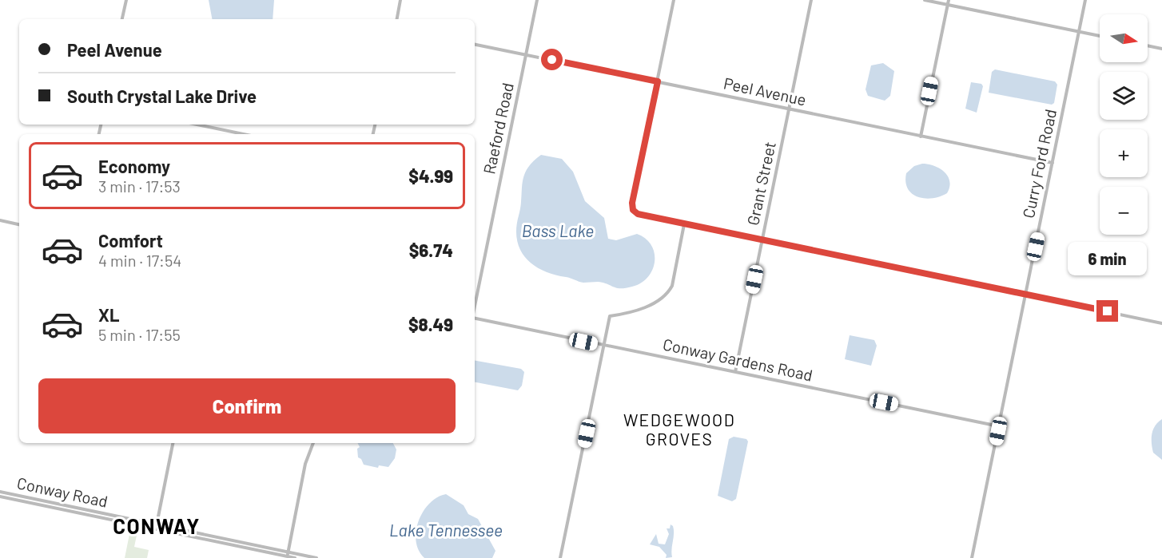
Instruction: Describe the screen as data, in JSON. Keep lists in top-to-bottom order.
{
  "streets": {
    "street": [
      "Peel Avenue",
      "Raeford Road",
      "Curry Ford Road",
      "Grant Street",
      "Conway Gardens Road",
      "Conway Road"
    ]
  },
  "crossings": [
    ["Peel Avenue", "Raeford Road"],
    ["Peel Avenue", "Curry Ford Road"],
    ["Peel Avenue", "Grant Street"],
    ["Curry Ford Road", "Conway Gardens Road"],
    ["Grant Street", "Conway Gardens Road"]
  ],
  "districts": ["WEDGEWOOD GROVES", "CONWAY"],
  "water": ["Bass Lake", "Lake Tennessee"],
  "north": "right",
  "page": {
    "map_buttons": ["+", "−"],
    "banner": ["Peel Avenue", "South Crystal Lake Drive"],
    "list": [
      {
        "name": "Economy",
        "note": "3 min · 17:53",
        "value": "$4.99"
      },
      {
        "name": "Comfort",
        "note": "4 min · 17:54",
        "value": "$6.74"
      },
      {
        "name": "XL",
        "note": "5 min · 17:55",
        "value": "$8.49"
      }
    ],
    "bubble": "6 min",
    "buttons": "Confirm"
  }
}
